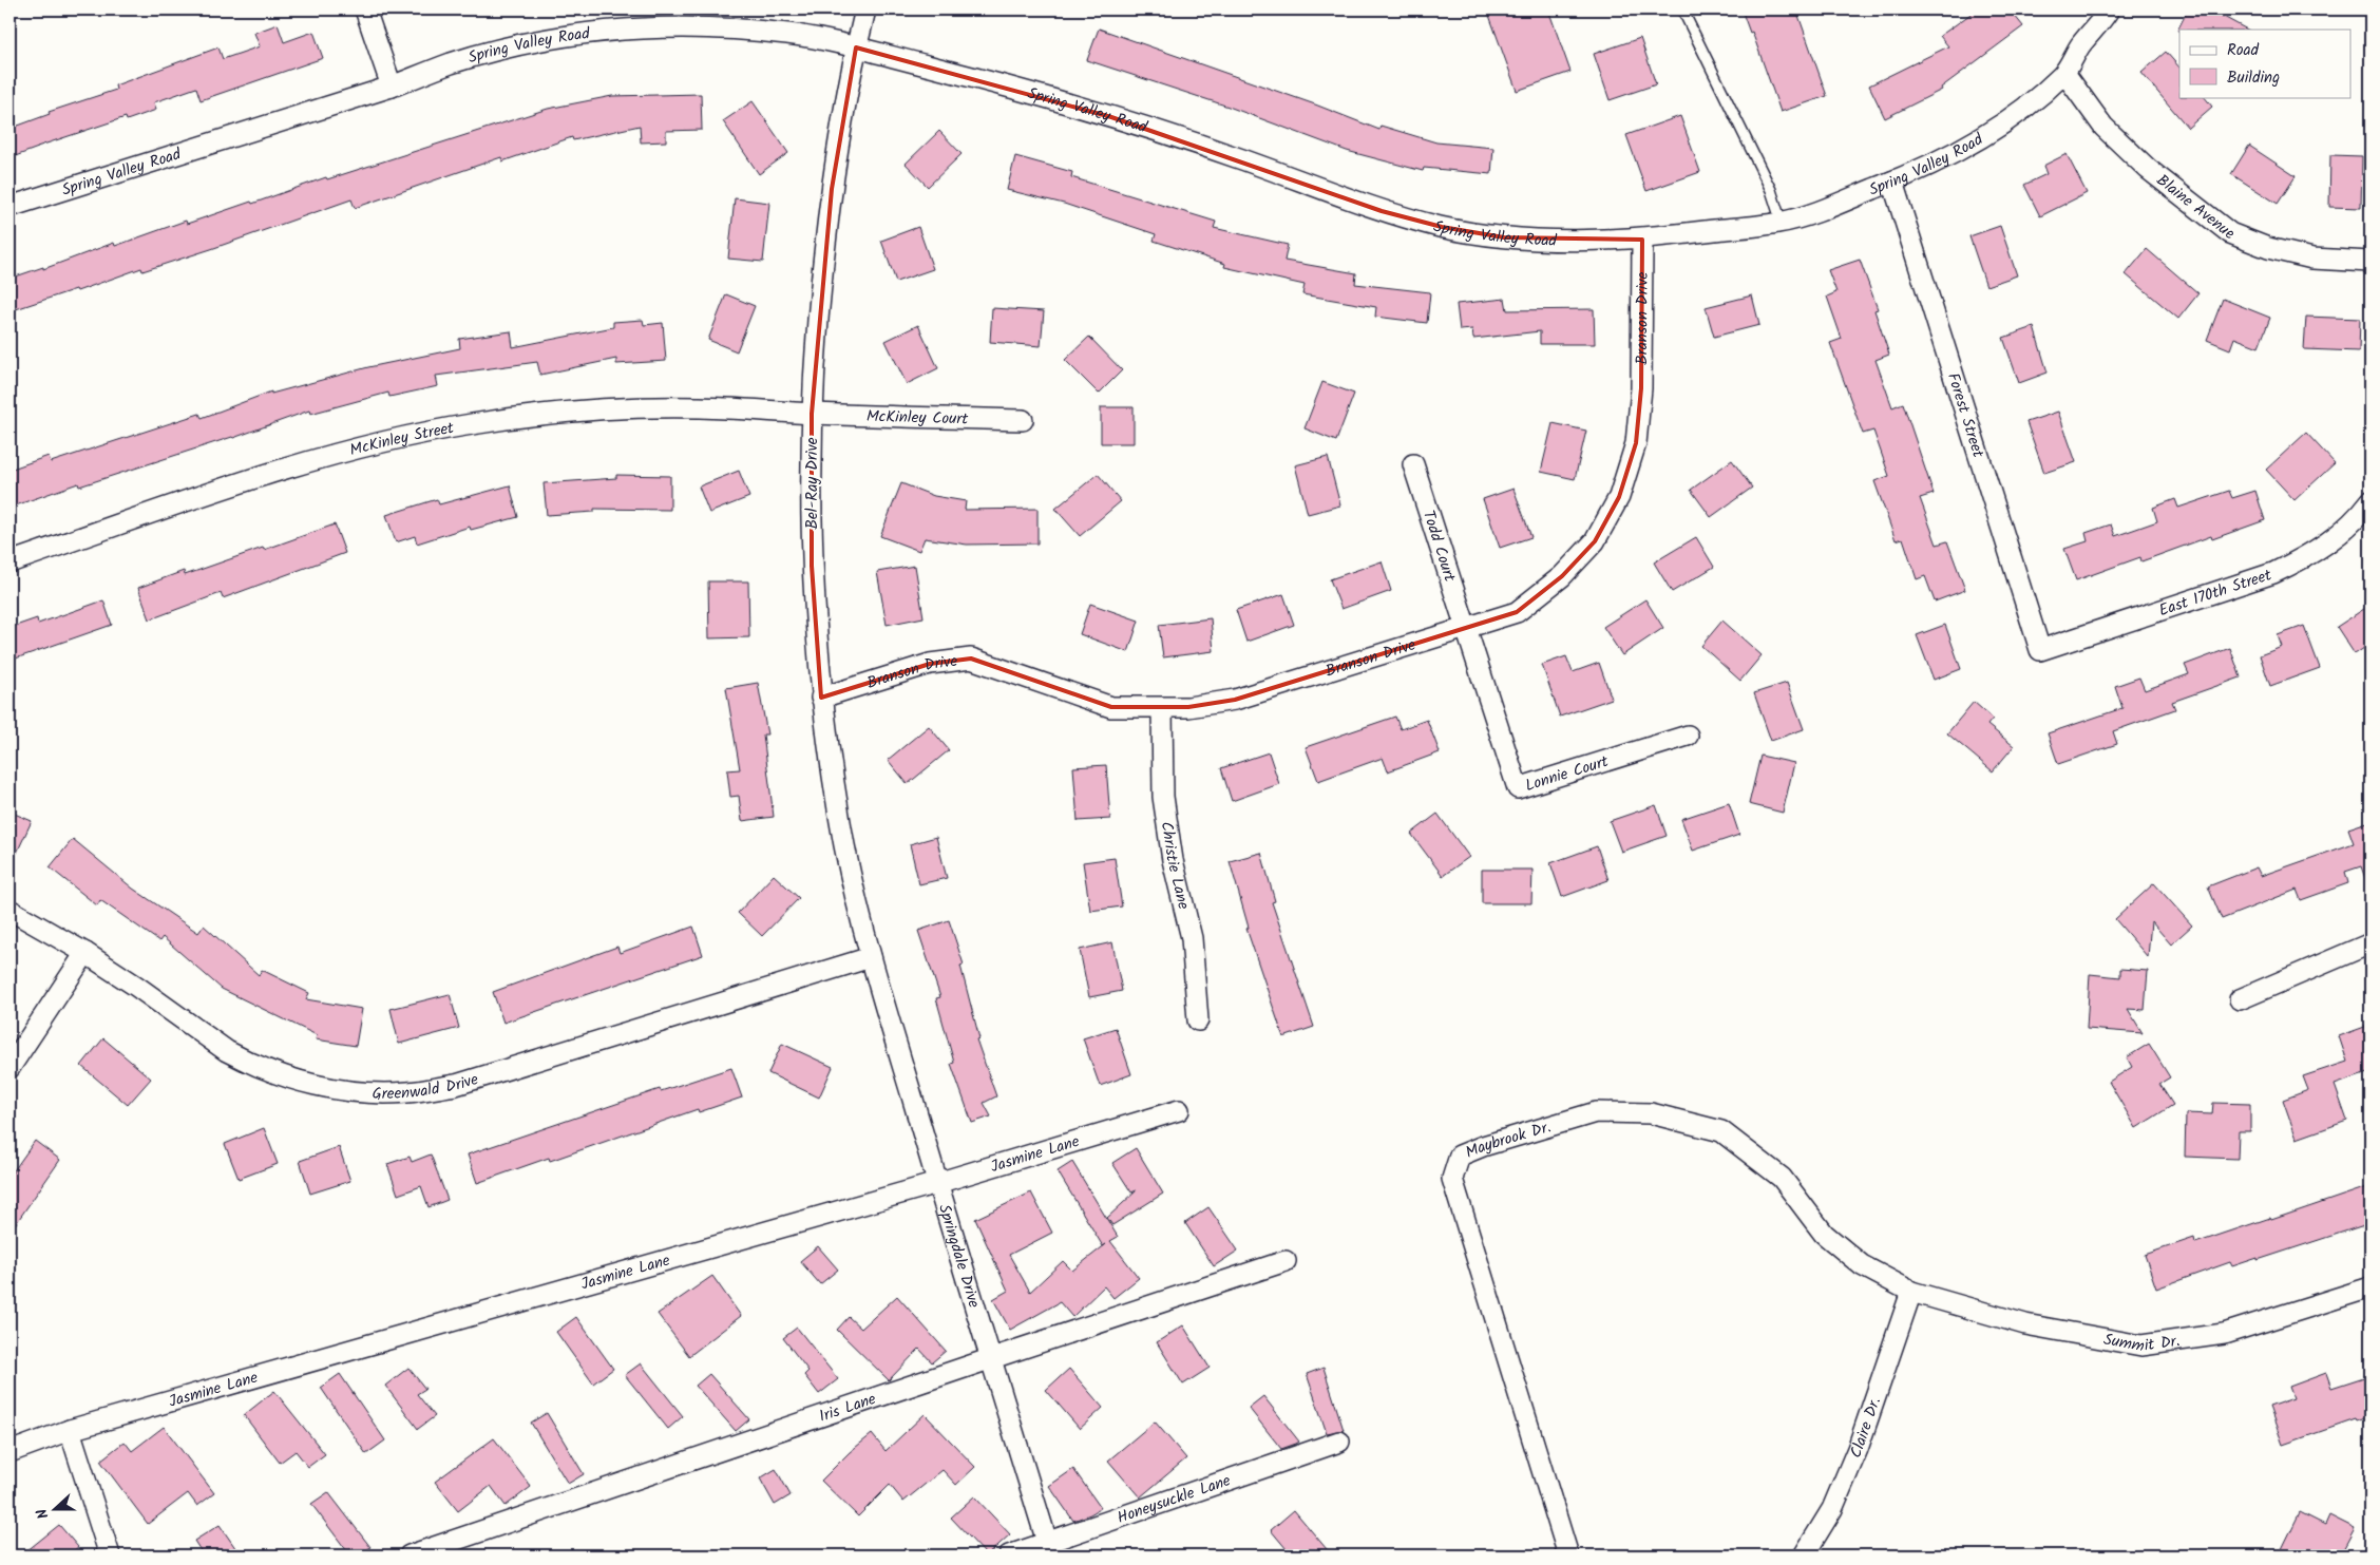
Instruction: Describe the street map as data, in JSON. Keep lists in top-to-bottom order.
{
  "streets": {
    "street": [
      "Spring Valley Road",
      "Blaine Avenue",
      "Branson Drive",
      "Forest Street",
      "McKinley Court",
      "McKinley Street",
      "Bel-Ray Drive",
      "Todd Court",
      "East 170th Street",
      "Lonnie Court",
      "Christie Lane",
      "Greenwald Drive",
      "Maybrook Dr.",
      "Jasmine Lane",
      "Springdale Drive",
      "Summit Dr.",
      "Iris Lane",
      "Claire Dr.",
      "Honeysuckle Lane"
    ]
  },
  "crossings": [
    ["Spring Valley Road", "Blaine Avenue"],
    ["Spring Valley Road", "Branson Drive"],
    ["Spring Valley Road", "Forest Street"],
    ["Spring Valley Road", "Bel-Ray Drive"],
    ["Branson Drive", "Bel-Ray Drive"],
    ["Branson Drive", "Todd Court"],
    ["Branson Drive", "Lonnie Court"],
    ["Branson Drive", "Christie Lane"],
    ["Forest Street", "East 170th Street"],
    ["McKinley Court", "McKinley Street"],
    ["McKinley Court", "Bel-Ray Drive"],
    ["McKinley Street", "Bel-Ray Drive"],
    ["Bel-Ray Drive", "Greenwald Drive"],
    ["Bel-Ray Drive", "Springdale Drive"],
    ["Todd Court", "Lonnie Court"],
    ["Greenwald Drive", "Springdale Drive"],
    ["Maybrook Dr.", "Summit Dr."],
    ["Maybrook Dr.", "Claire Dr."],
    ["Jasmine Lane", "Springdale Drive"],
    ["Springdale Drive", "Iris Lane"],
    ["Springdale Drive", "Honeysuckle Lane"],
    ["Summit Dr.", "Claire Dr."]
  ],
  "legend": ["Road", "Building"],
  "north": "left"
}
